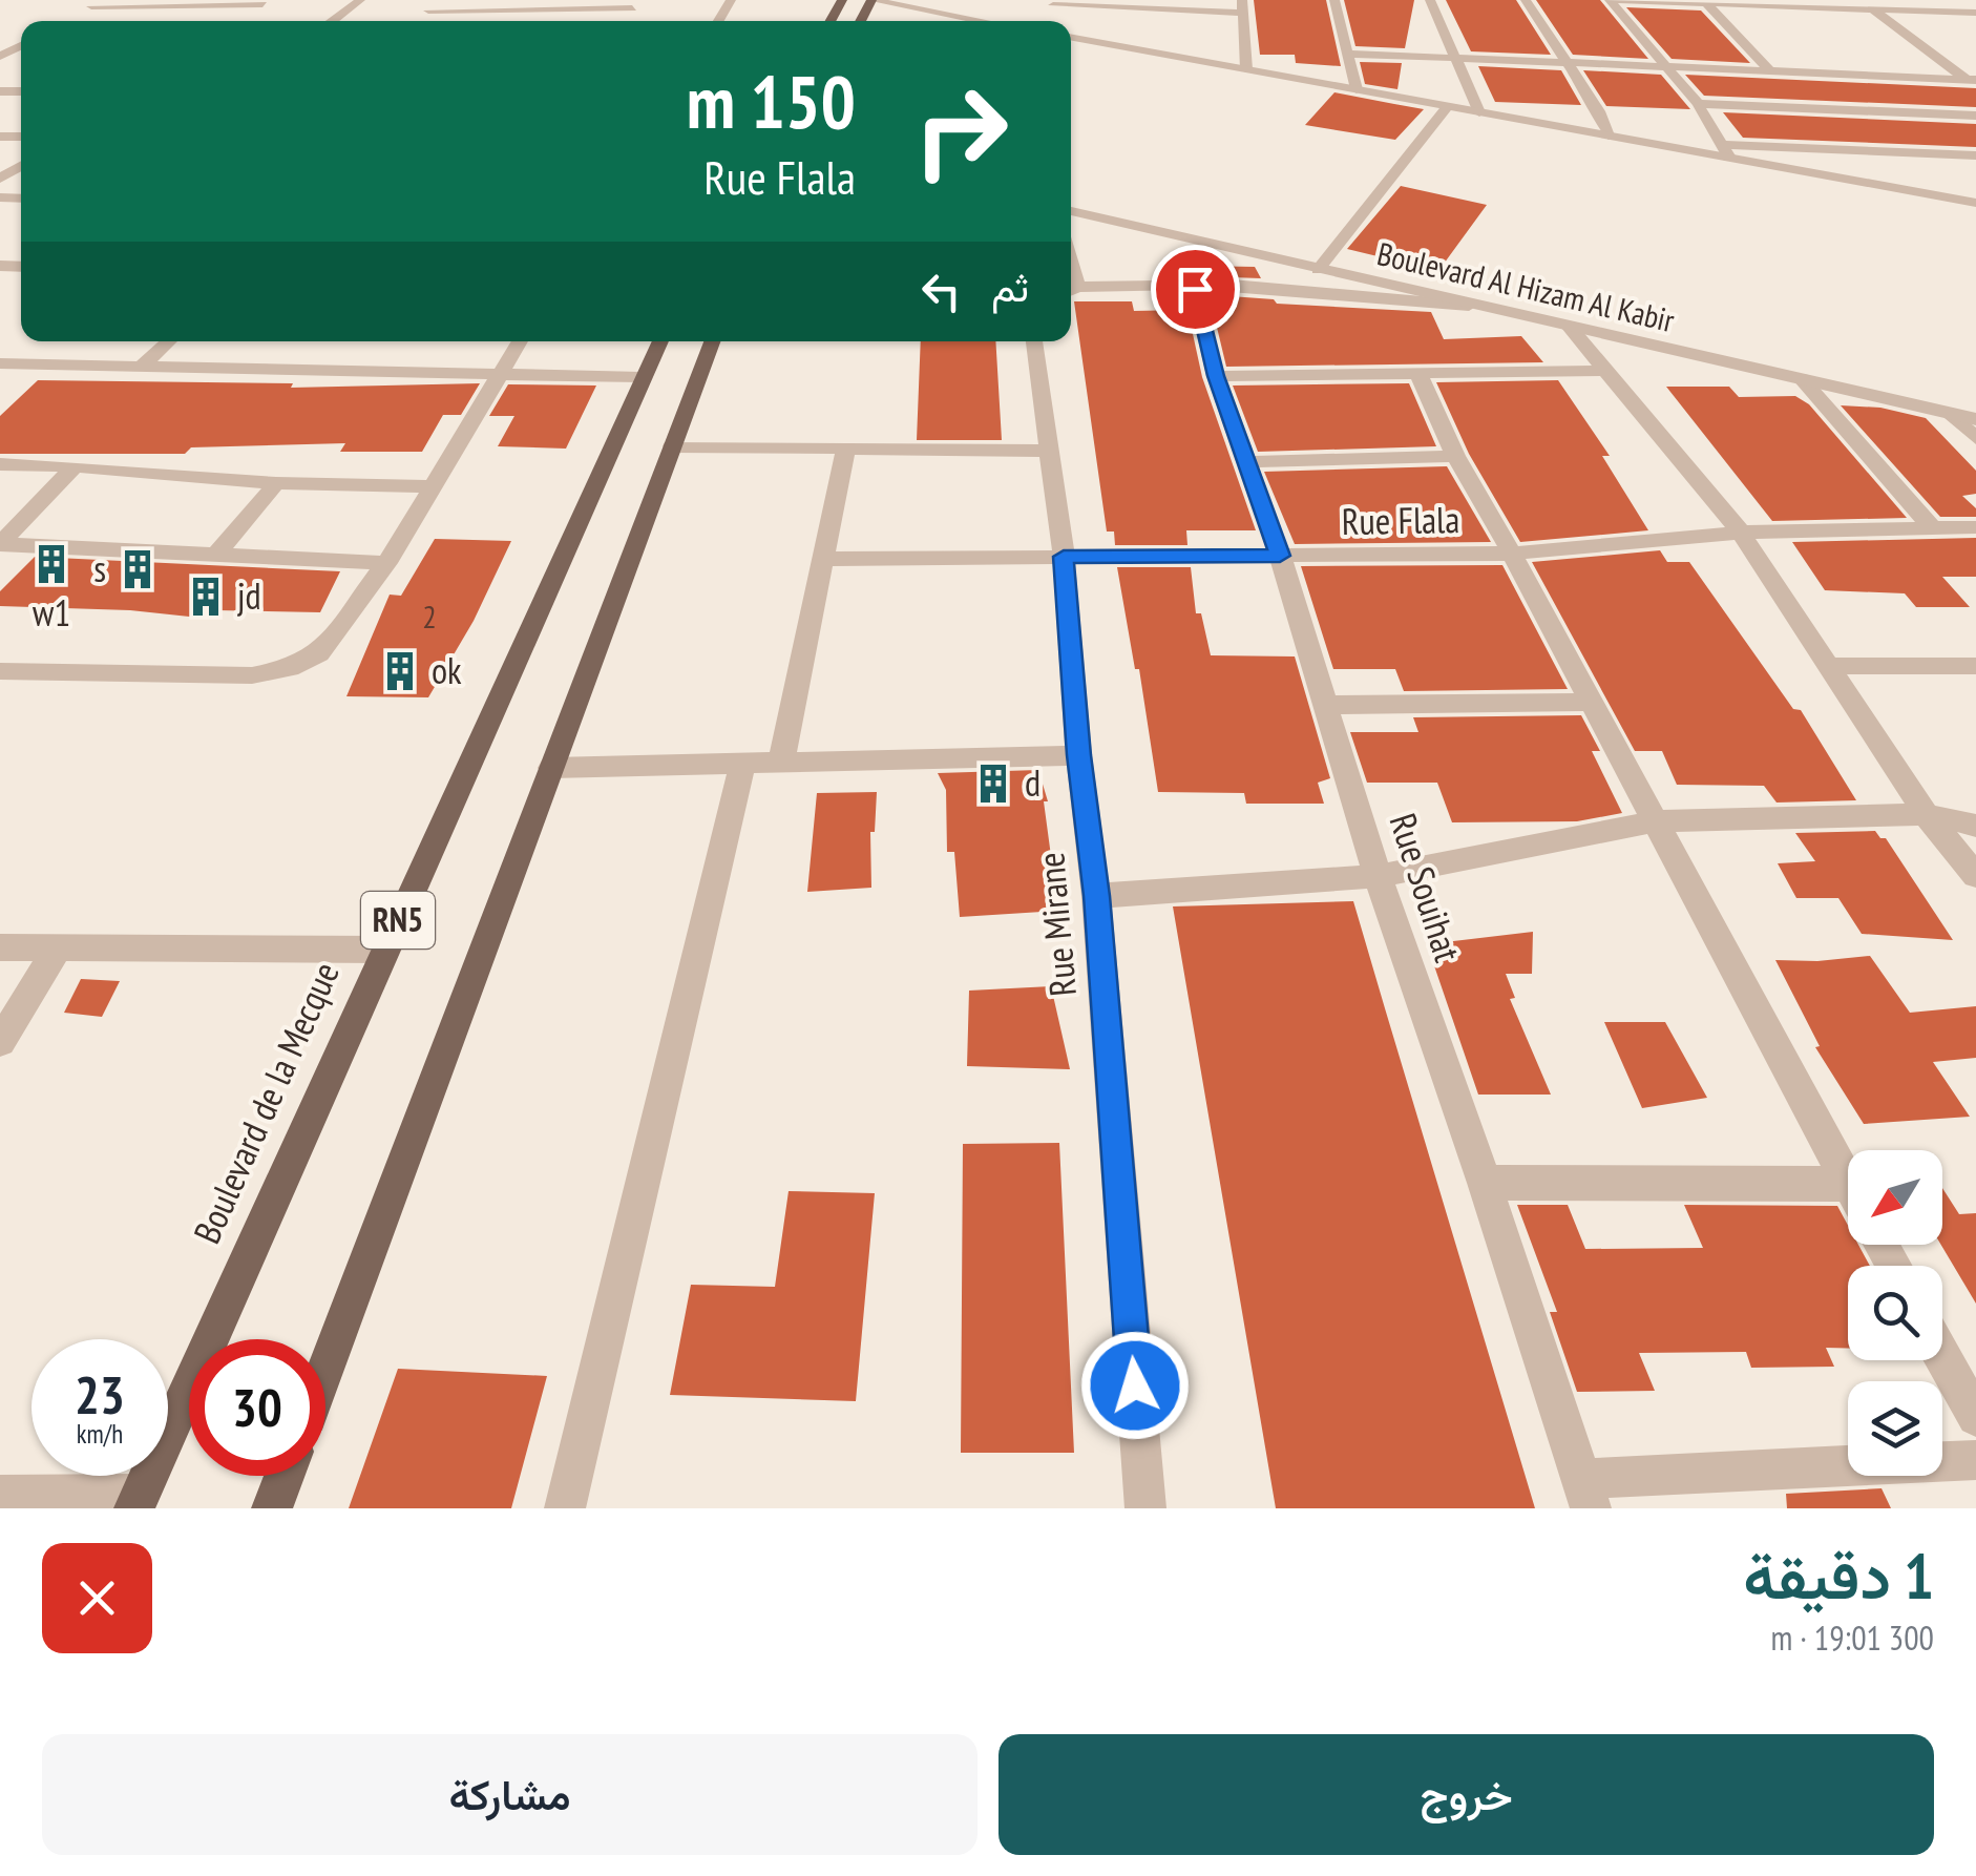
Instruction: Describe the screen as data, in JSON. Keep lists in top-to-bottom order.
{
  "streets": {
    "main road": ["RN5", "Boulevard de la Mecque"],
    "street": [
      "Boulevard Al Hizam Al Kabir",
      "Rue Flala",
      "Rue Souihat",
      "Rue Mirane"
    ]
  },
  "crossings": [
    ["Rue Flala", "Rue Souihat"],
    ["Rue Flala", "Rue Mirane"]
  ],
  "places": {
    "building": [
      "w1",
      "s",
      "jd",
      "ok",
      "d"
    ]
  },
  "house_numbers": ["2"],
  "north": "bottom left",
  "page": {
    "turn": ["150 m", "Rue Flala"],
    "then": "ثم",
    "speed": "23 km/h",
    "limit": "30",
    "heading": ["1 دقيقة", "300 m · 19:01"],
    "buttons": ["خروج", "مشاركة"]
  }
}
